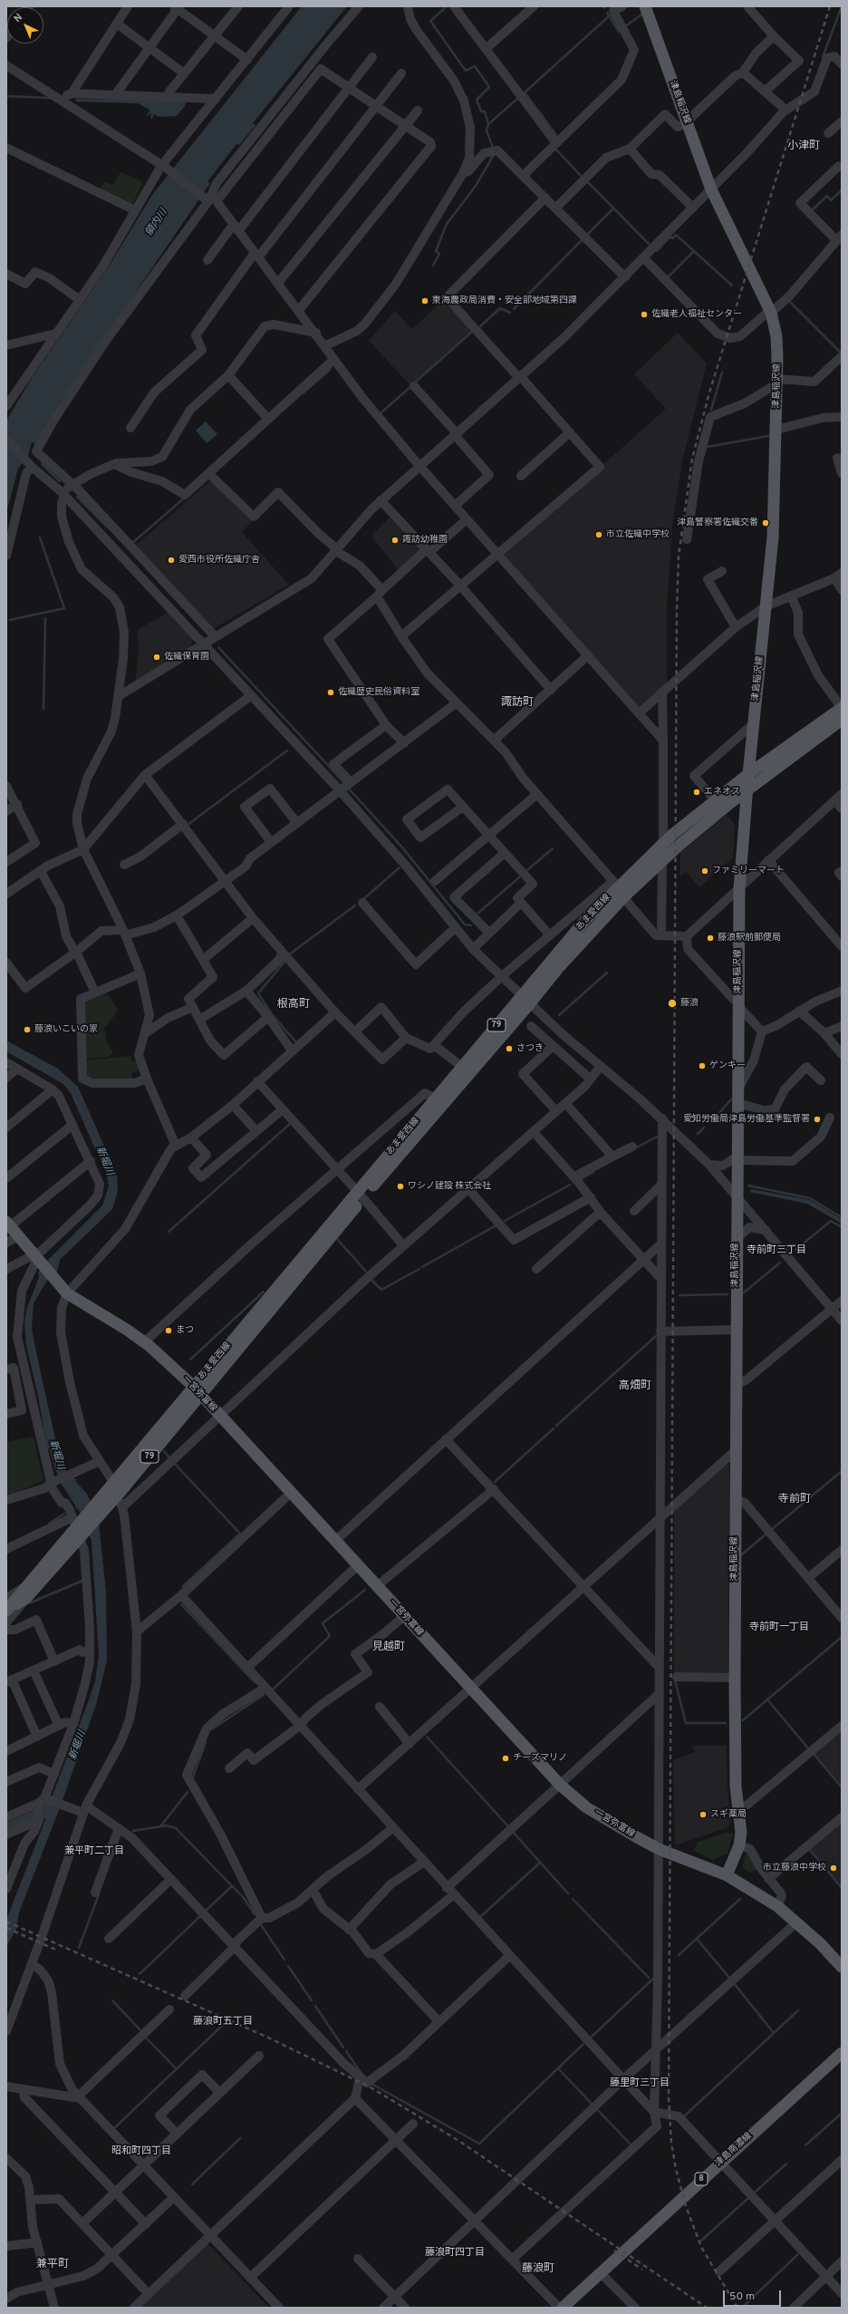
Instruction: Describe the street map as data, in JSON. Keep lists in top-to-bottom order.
{
  "streets": {
    "main road": [
      "津島稲沢線",
      "あま愛西線",
      "79",
      "一宮弥富線",
      "津島南濃線",
      "8"
    ]
  },
  "crossings": [
    ["津島稲沢線", "あま愛西線"],
    ["津島稲沢線", "一宮弥富線"],
    ["あま愛西線", "一宮弥富線"]
  ],
  "districts": [
    "小津町",
    "諏訪町",
    "根高町",
    "寺前町三丁目",
    "高畑町",
    "寺前町",
    "寺前町一丁目",
    "見越町",
    "兼平町二丁目",
    "藤浪町五丁目",
    "藤里町三丁目",
    "昭和町四丁目",
    "藤浪町四丁目",
    "兼平町",
    "藤浪町"
  ],
  "water": ["領内川", "新堀川"],
  "places": [
    "東海農政局消費・安全部地域第四課",
    "佐織老人福祉センター",
    "津島警察署佐織交番",
    "市立佐織中学校",
    "諏訪幼稚園",
    "愛西市役所佐織庁舎",
    "佐織保育園",
    "佐織歴史民俗資料室",
    "エネオス",
    "ファミリーマート",
    "藤浪駅前郵便局",
    "藤浪",
    "藤浪いこいの家",
    "さつき",
    "ゲンキー",
    "愛知労働局津島労働基準監督署",
    "ワシノ建設 株式会社",
    "まつ",
    "チーズマリノ",
    "スギ薬局",
    "市立藤浪中学校"
  ],
  "scale_bar": "50 m",
  "north": "top left"
}
